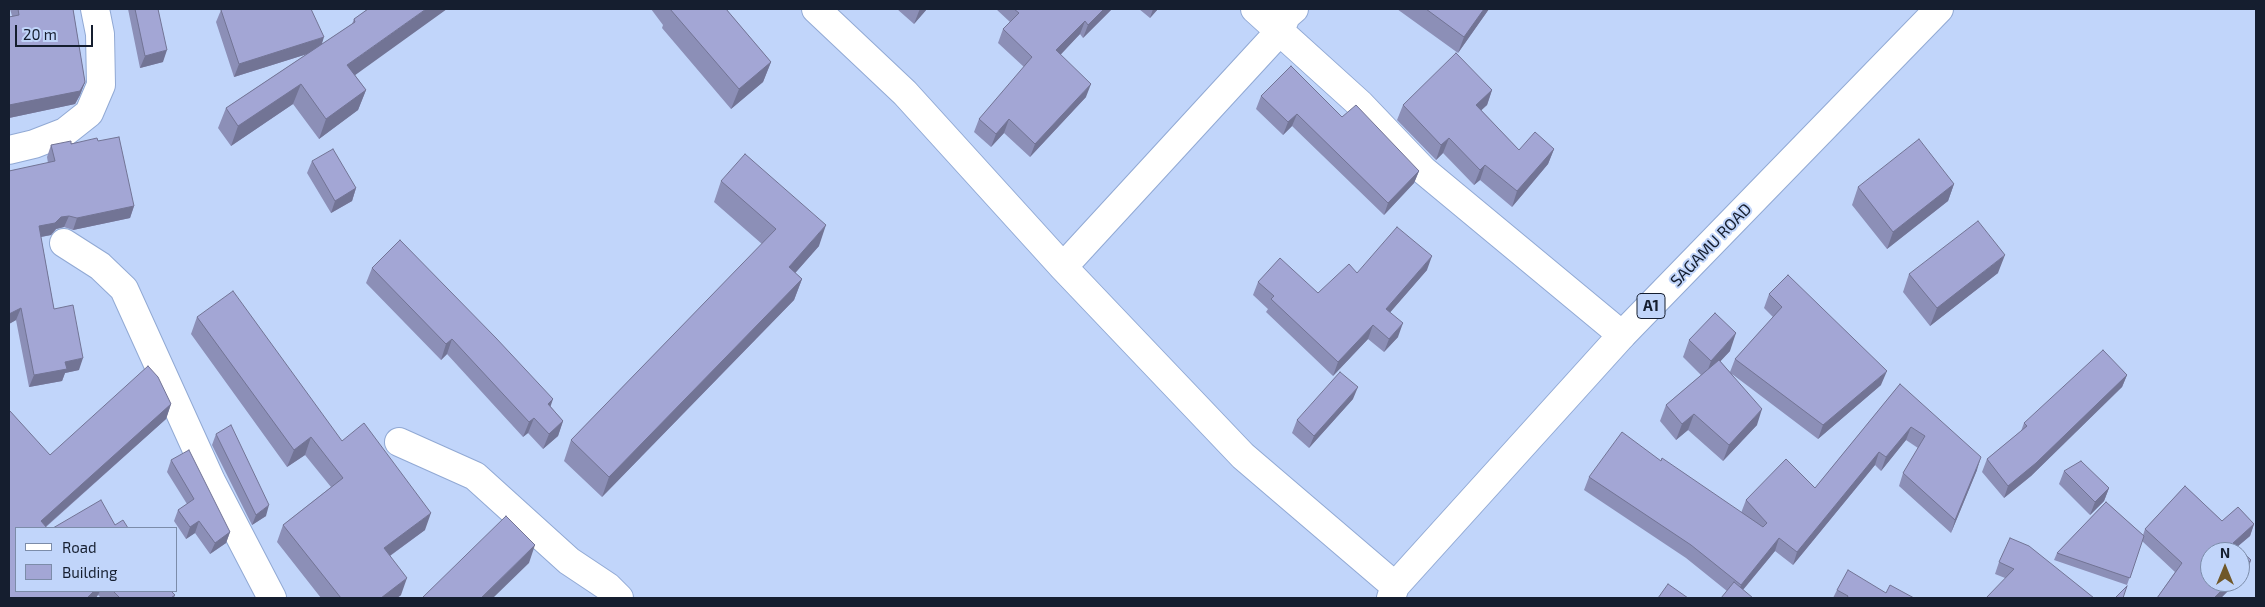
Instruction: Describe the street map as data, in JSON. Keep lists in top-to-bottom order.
{
  "streets": {
    "main road": ["SAGAMU ROAD", "A1"]
  },
  "legend": ["Road", "Building"],
  "scale_bar": "20 m",
  "north": "top"
}
